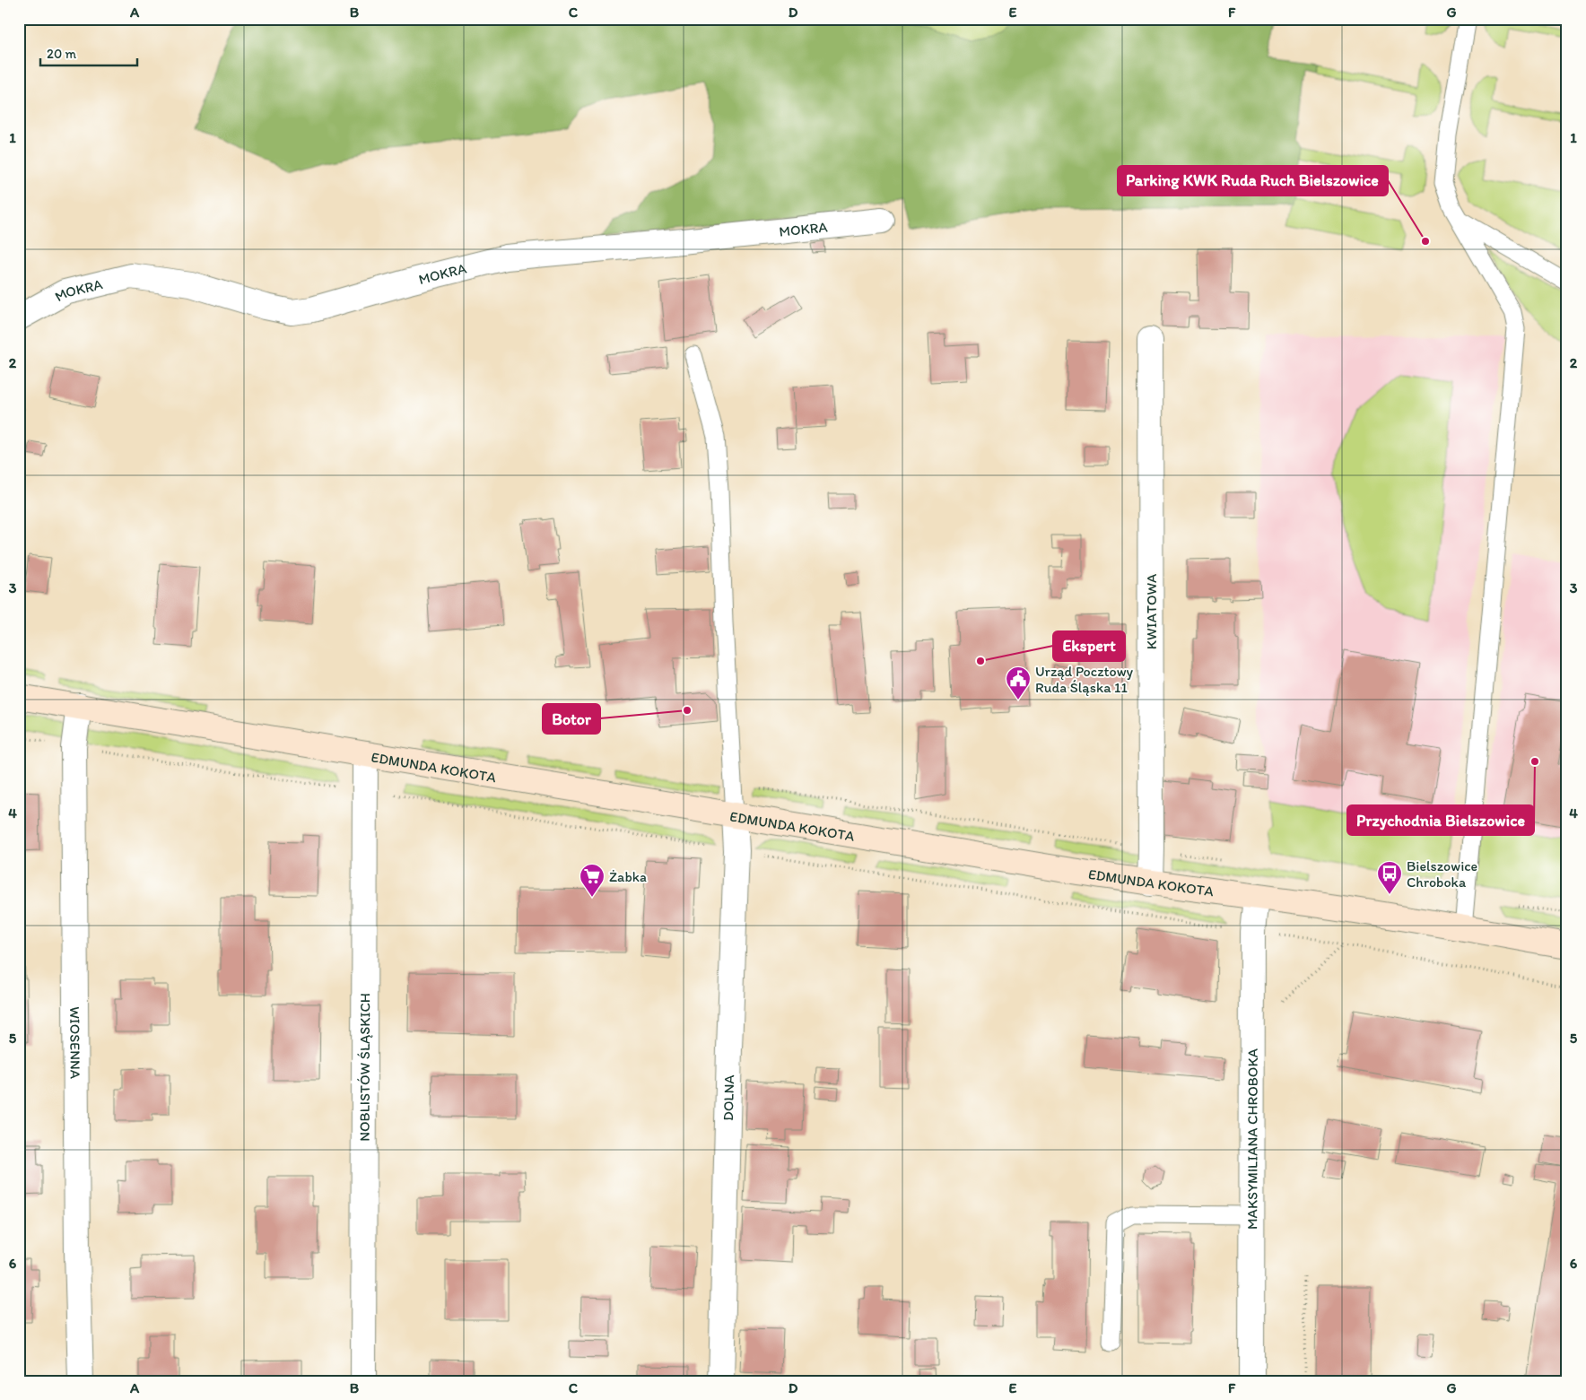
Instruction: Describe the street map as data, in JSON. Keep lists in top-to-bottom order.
{
  "streets": {
    "street": [
      "MOKRA",
      "KWIATOWA",
      "EDMUNDA KOKOTA",
      "WIOSENNA",
      "NOBLISTÓW ŚLĄSKICH",
      "DOLNA",
      "MAKSYMILIANA CHROBOKA"
    ]
  },
  "crossings": [
    ["KWIATOWA", "EDMUNDA KOKOTA"],
    ["EDMUNDA KOKOTA", "WIOSENNA"],
    ["EDMUNDA KOKOTA", "NOBLISTÓW ŚLĄSKICH"],
    ["EDMUNDA KOKOTA", "DOLNA"],
    ["EDMUNDA KOKOTA", "MAKSYMILIANA CHROBOKA"]
  ],
  "places": {
    "other": [
      "Parking KWK Ruda Ruch Bielszowice",
      "Ekspert",
      "Botor",
      "Przychodnia Bielszowice"
    ],
    "public building": ["Urząd Pocztowy Ruda Śląska 11"],
    "bus stop": ["Bielszowice Chroboka"],
    "supermarket": ["Żabka"]
  },
  "scale_bar": "20 m",
  "grid": {
    "columns": [
      "A",
      "B",
      "C",
      "D",
      "E",
      "F",
      "G"
    ],
    "rows": [
      "1",
      "2",
      "3",
      "4",
      "5",
      "6"
    ]
  }
}
